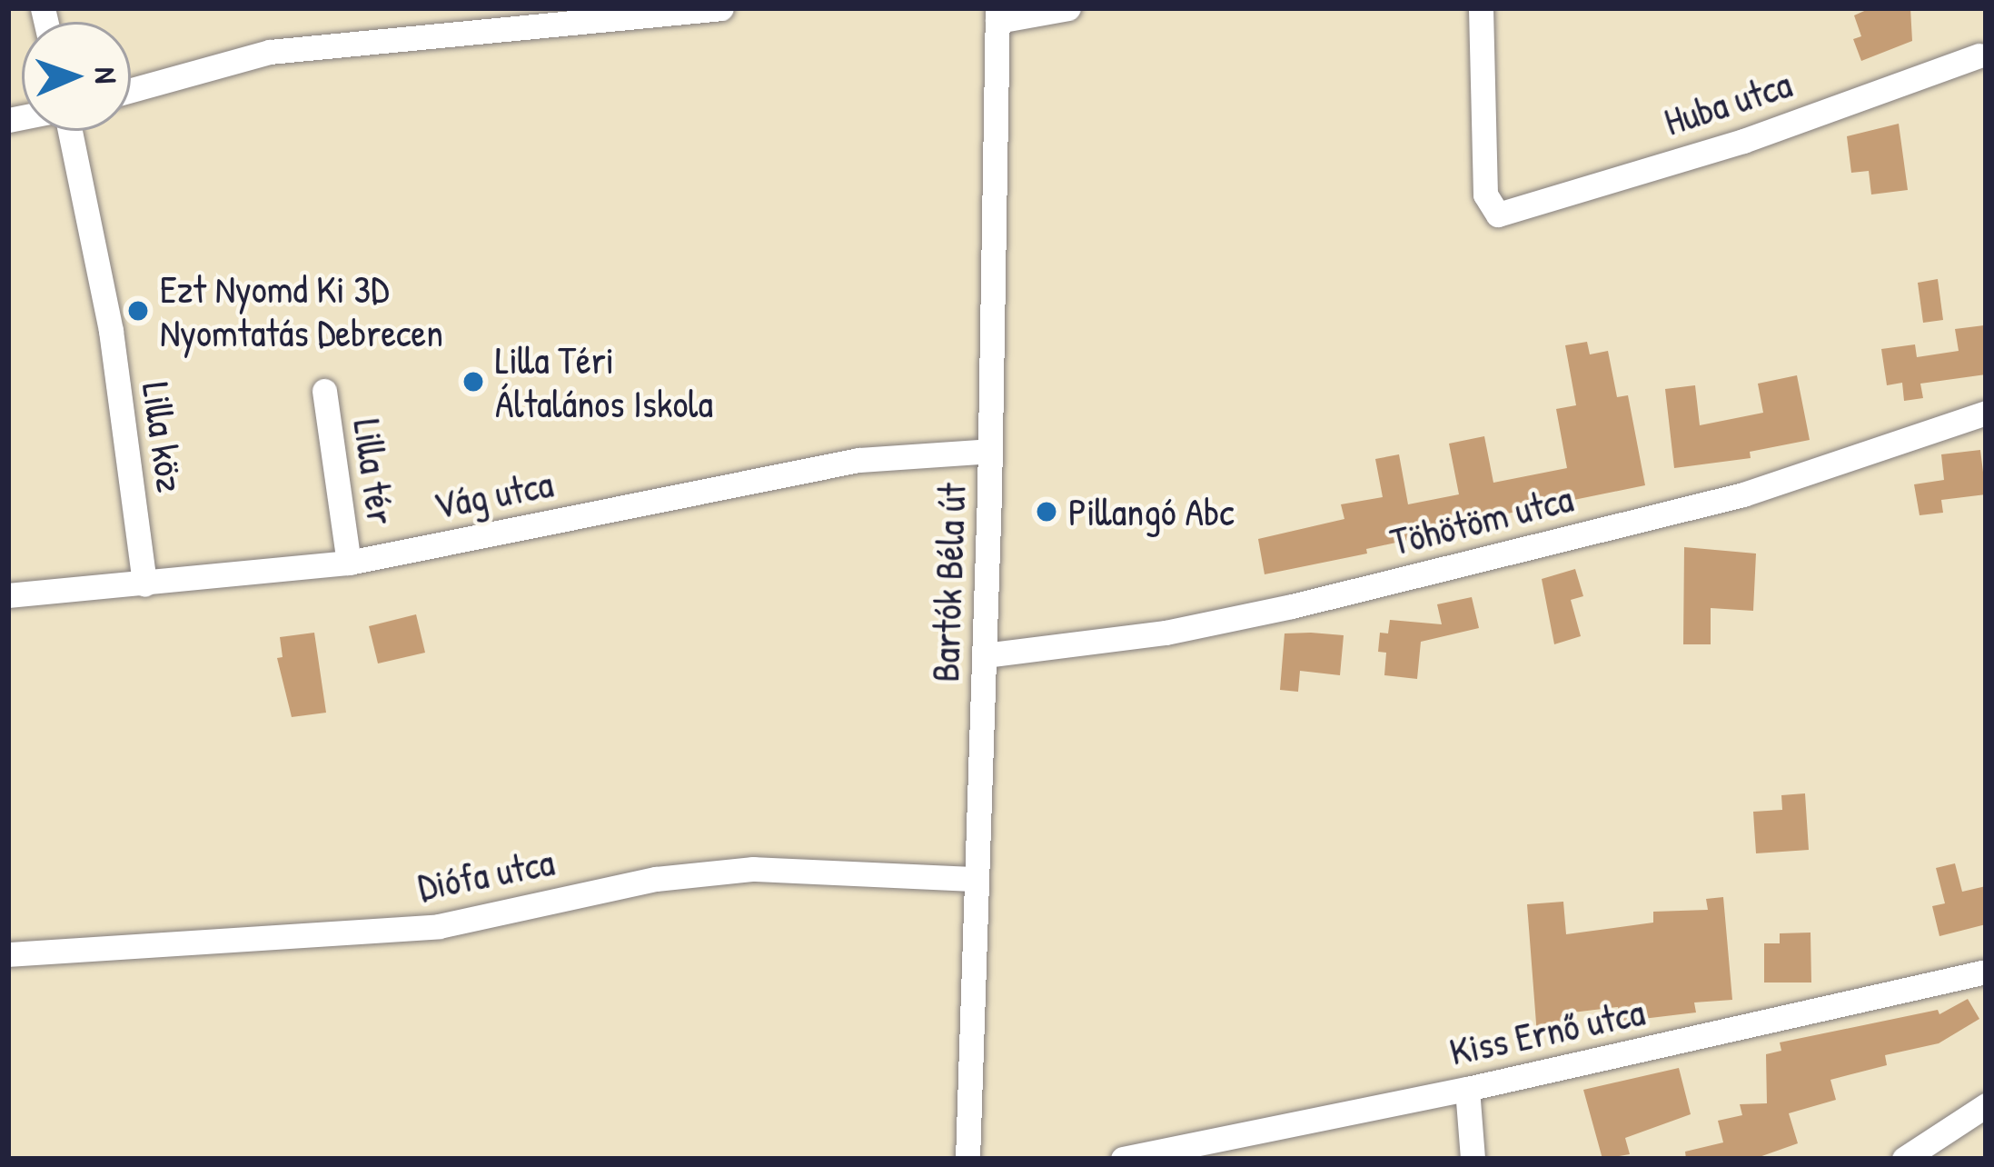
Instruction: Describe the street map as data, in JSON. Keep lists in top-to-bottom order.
{
  "streets": {
    "street": [
      "Huba utca",
      "Lilla köz",
      "Lilla tér",
      "Vág utca",
      "Töhötöm utca",
      "Bartók Béla út",
      "Diófa utca",
      "Kiss Ernő utca"
    ]
  },
  "crossings": [
    ["Lilla köz", "Vág utca"],
    ["Lilla tér", "Vág utca"],
    ["Vág utca", "Bartók Béla út"],
    ["Töhötöm utca", "Bartók Béla út"],
    ["Bartók Béla út", "Diófa utca"]
  ],
  "places": ["Ezt Nyomd Ki 3D Nyomtatás Debrecen", "Lilla Téri Általános Iskola", "Pillangó Abc"],
  "north": "right"
}
